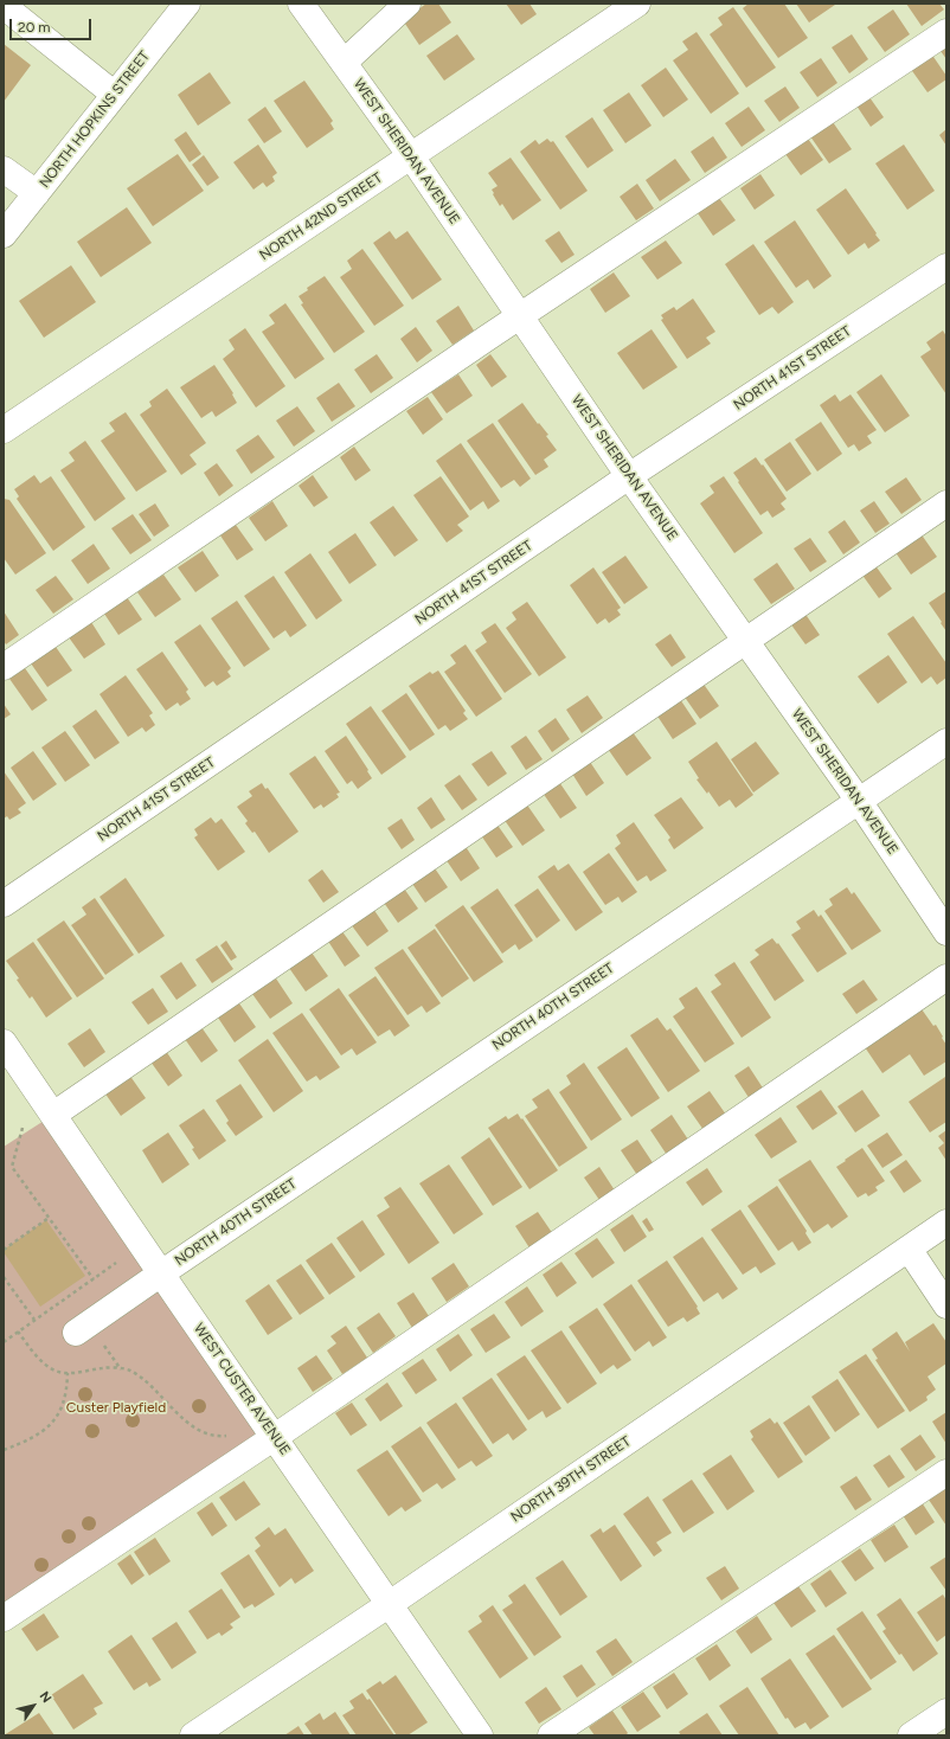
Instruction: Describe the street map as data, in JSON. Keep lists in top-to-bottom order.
{
  "streets": {
    "street": [
      "NORTH HOPKINS STREET",
      "WEST SHERIDAN AVENUE",
      "NORTH 42ND STREET",
      "NORTH 41ST STREET",
      "NORTH 40TH STREET",
      "WEST CUSTER AVENUE",
      "NORTH 39TH STREET"
    ]
  },
  "crossings": [
    ["WEST SHERIDAN AVENUE", "NORTH 42ND STREET"],
    ["WEST SHERIDAN AVENUE", "NORTH 41ST STREET"],
    ["WEST SHERIDAN AVENUE", "NORTH 40TH STREET"],
    ["NORTH 40TH STREET", "WEST CUSTER AVENUE"],
    ["WEST CUSTER AVENUE", "NORTH 39TH STREET"]
  ],
  "parks": ["Custer Playfield"],
  "scale_bar": "20 m",
  "north": "top right"
}
